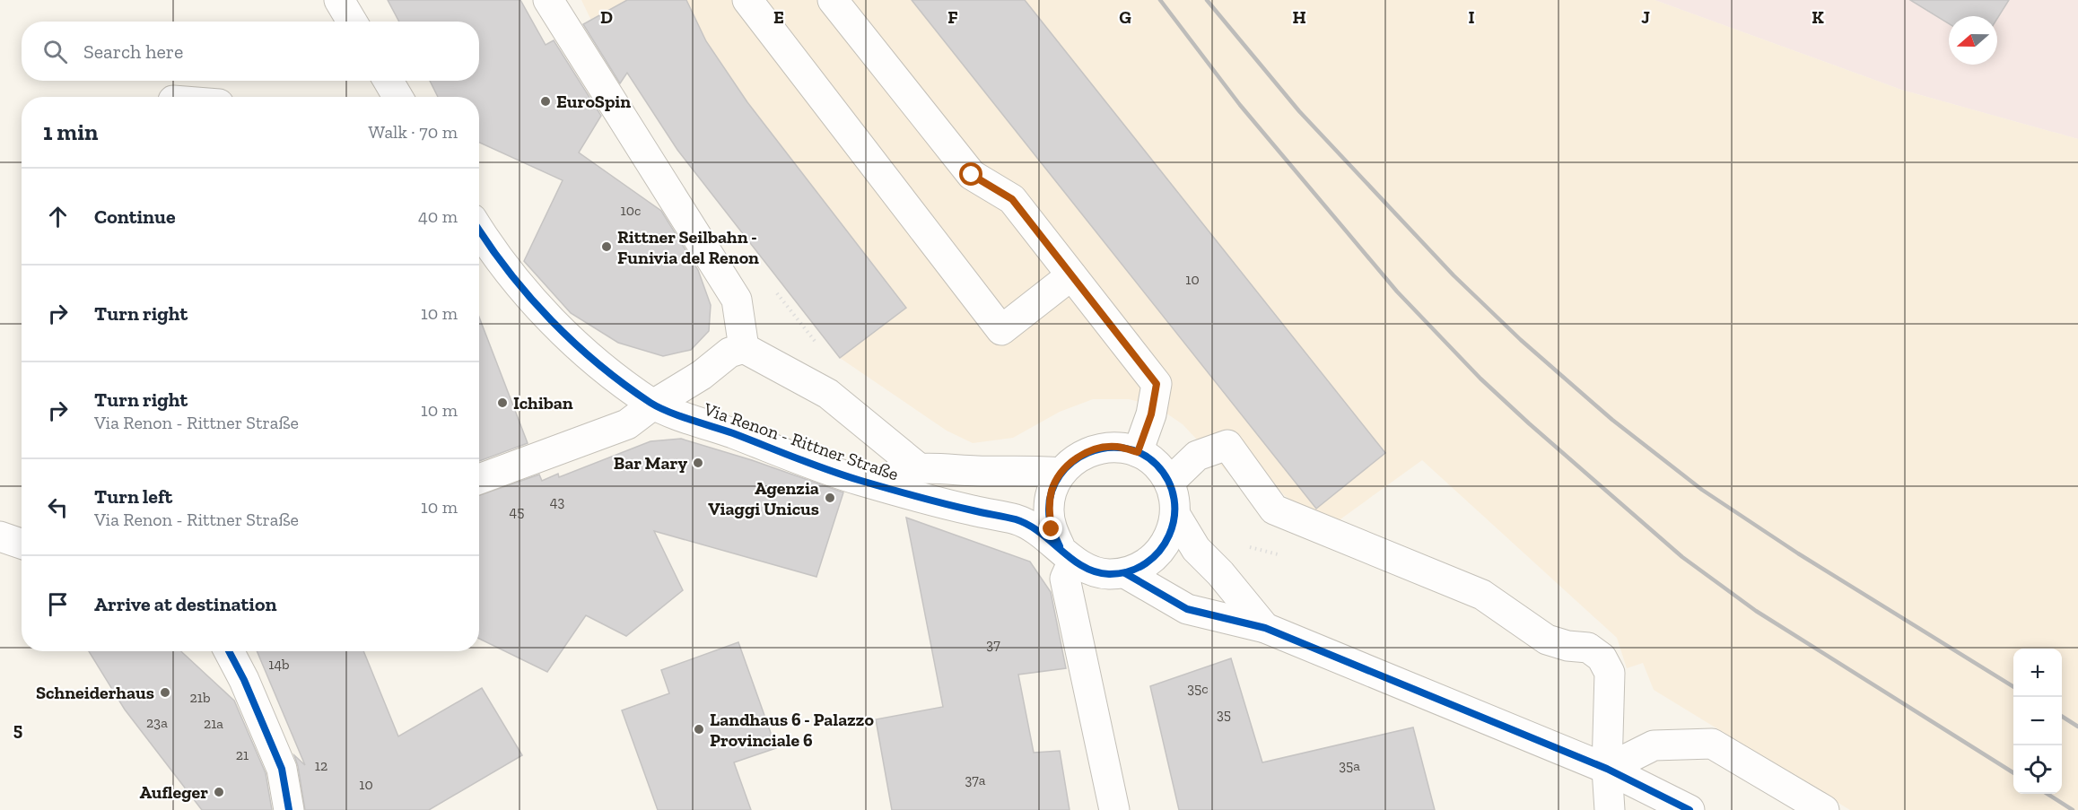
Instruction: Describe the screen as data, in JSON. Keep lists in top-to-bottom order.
{
  "streets": {
    "street": ["Via Renon - Rittner Straße"]
  },
  "places": [
    "EuroSpin",
    "Rittner Seilbahn - Funivia del Renon",
    "Ichiban",
    "Bar Mary",
    "Agenzia Viaggi Unicus",
    "Schneiderhaus",
    "Landhaus 6 - Palazzo Provinciale 6",
    "Aufleger"
  ],
  "house_numbers": [
    "10c",
    "10",
    "43",
    "45",
    "37",
    "14b",
    "35c",
    "21b",
    "35",
    "23a",
    "21a",
    "21",
    "12",
    "35a",
    "37a",
    "10"
  ],
  "north": "left",
  "page": {
    "search": "Search here",
    "heading": ["1 min", "Walk · 70 m"],
    "list": [
      ["Continue", "40 m"],
      ["Turn right", "10 m"],
      ["Turn right", "Via Renon - Rittner Straße", "10 m"],
      ["Turn left", "Via Renon - Rittner Straße", "10 m"],
      "Arrive at destination"
    ],
    "map_buttons": ["+", "−"]
  },
  "grid": {
    "columns": [
      "D",
      "E",
      "F",
      "G",
      "H",
      "I",
      "J",
      "K"
    ],
    "rows": ["5"]
  }
}
